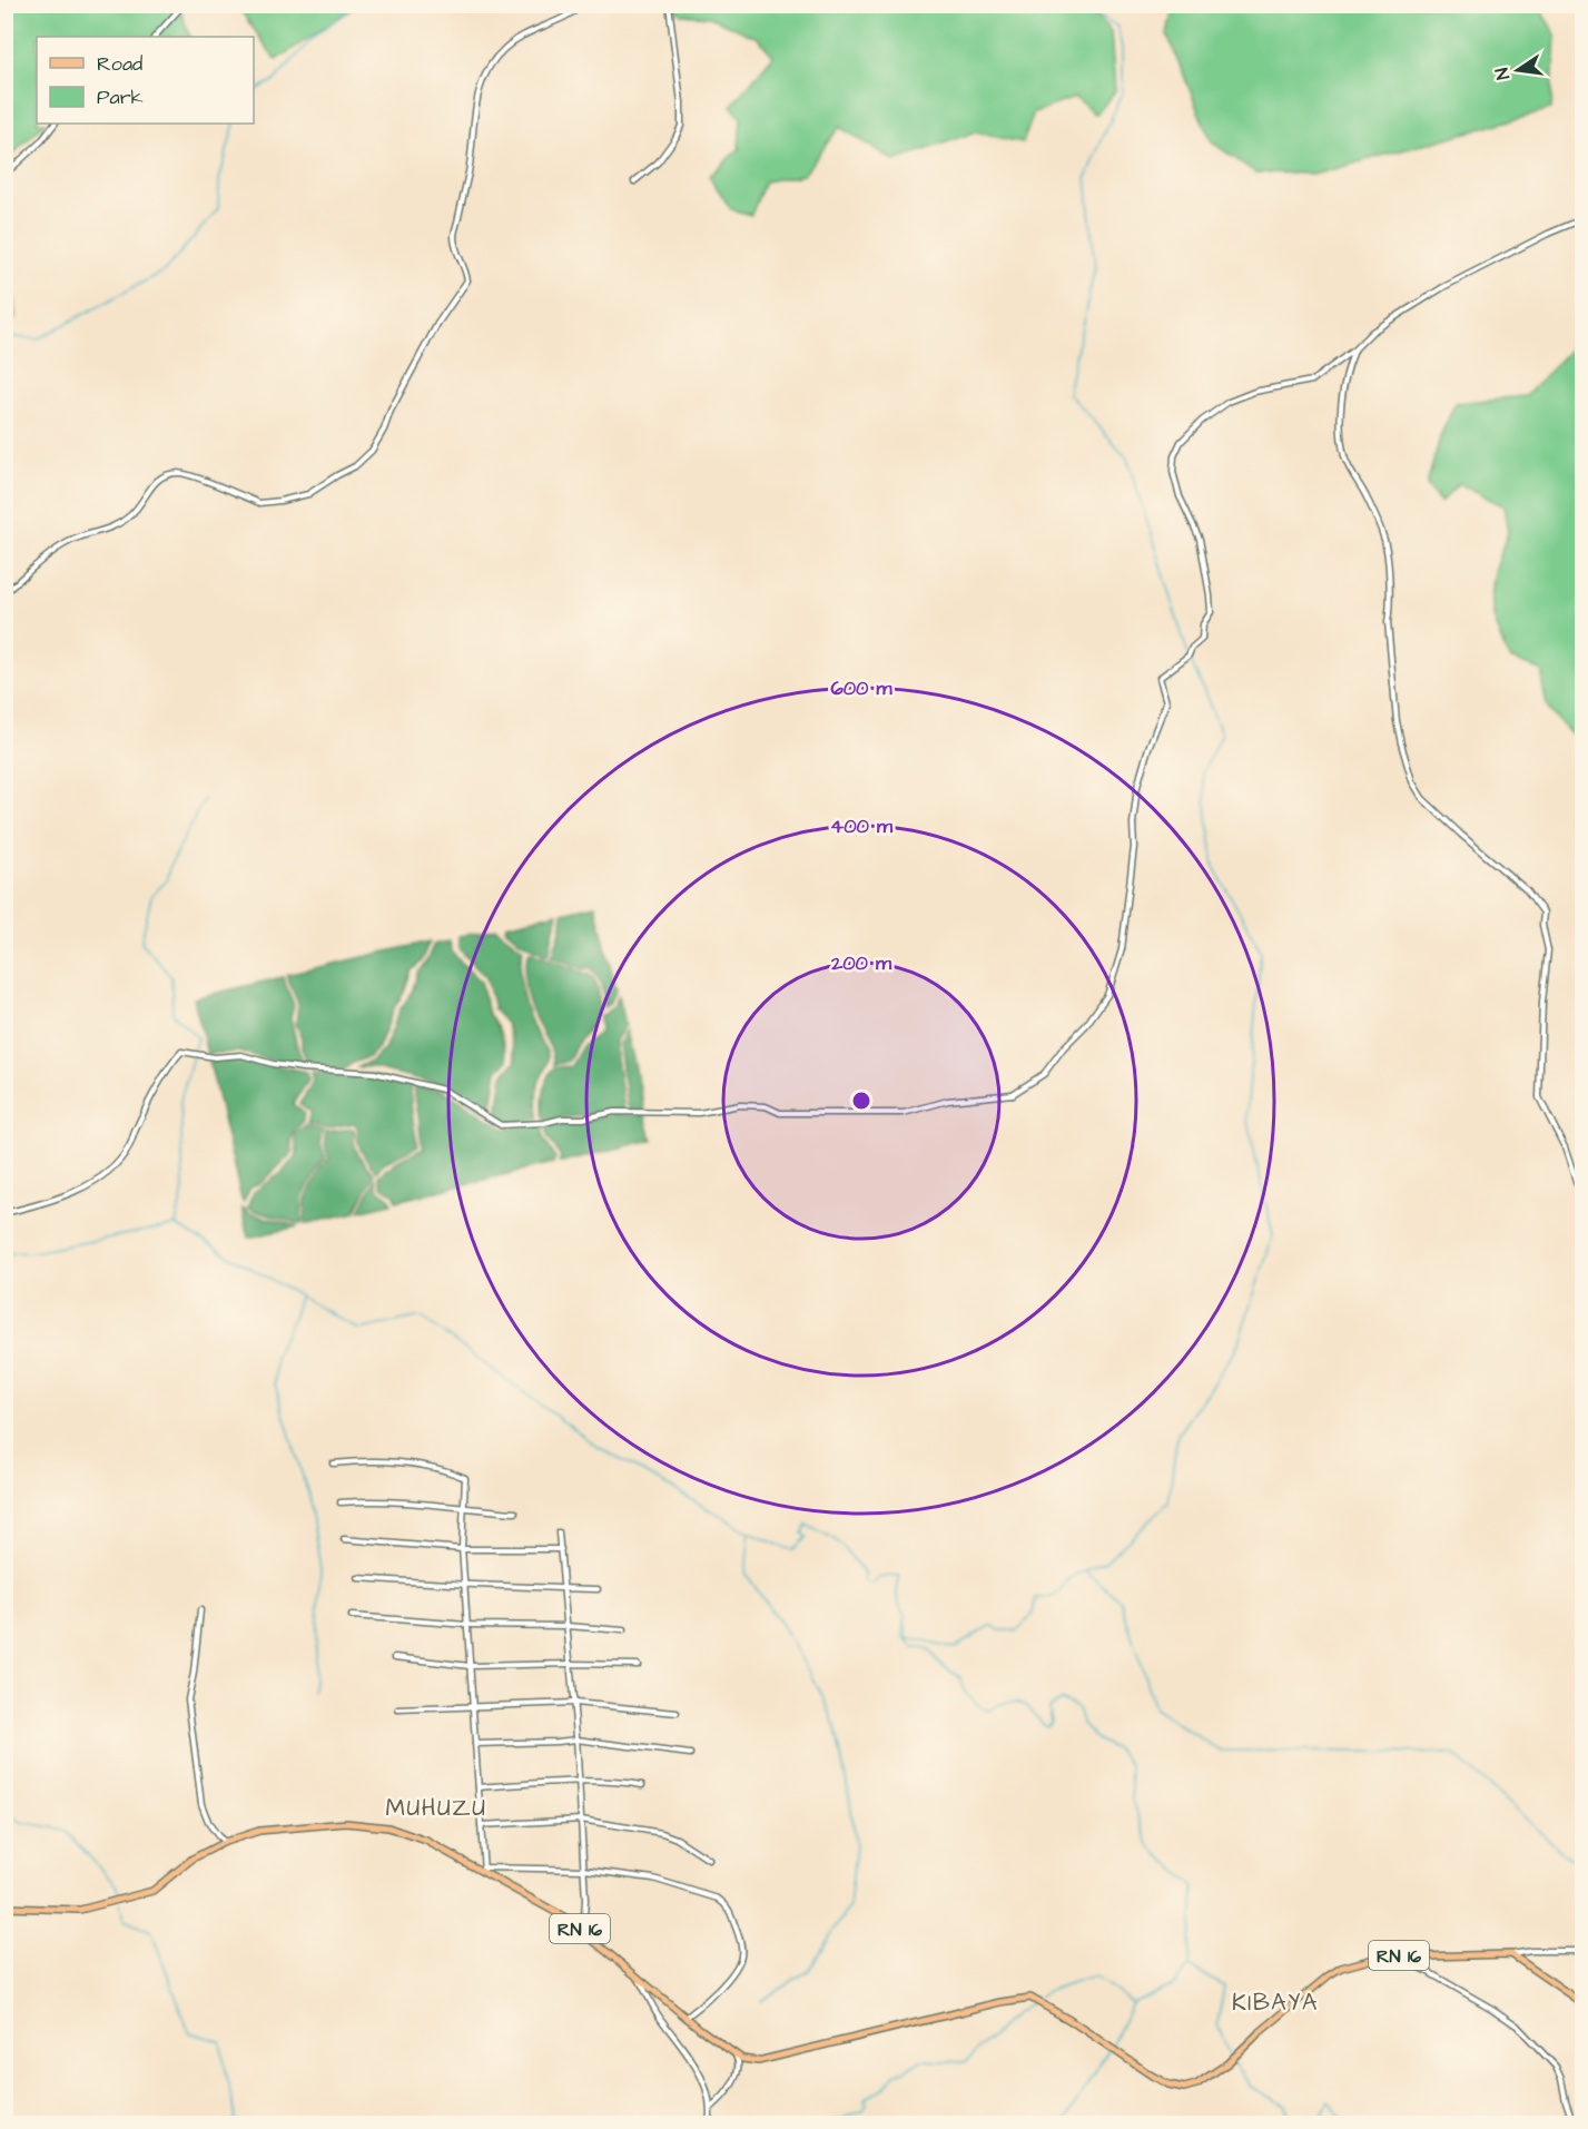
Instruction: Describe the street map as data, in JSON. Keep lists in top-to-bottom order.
{
  "streets": {
    "main road": ["RN 16"]
  },
  "districts": ["MUHUZU", "KIBAYA"],
  "legend": ["Road", "Park"],
  "north": "left",
  "rings": ["600 m", "400 m", "200 m"]
}
